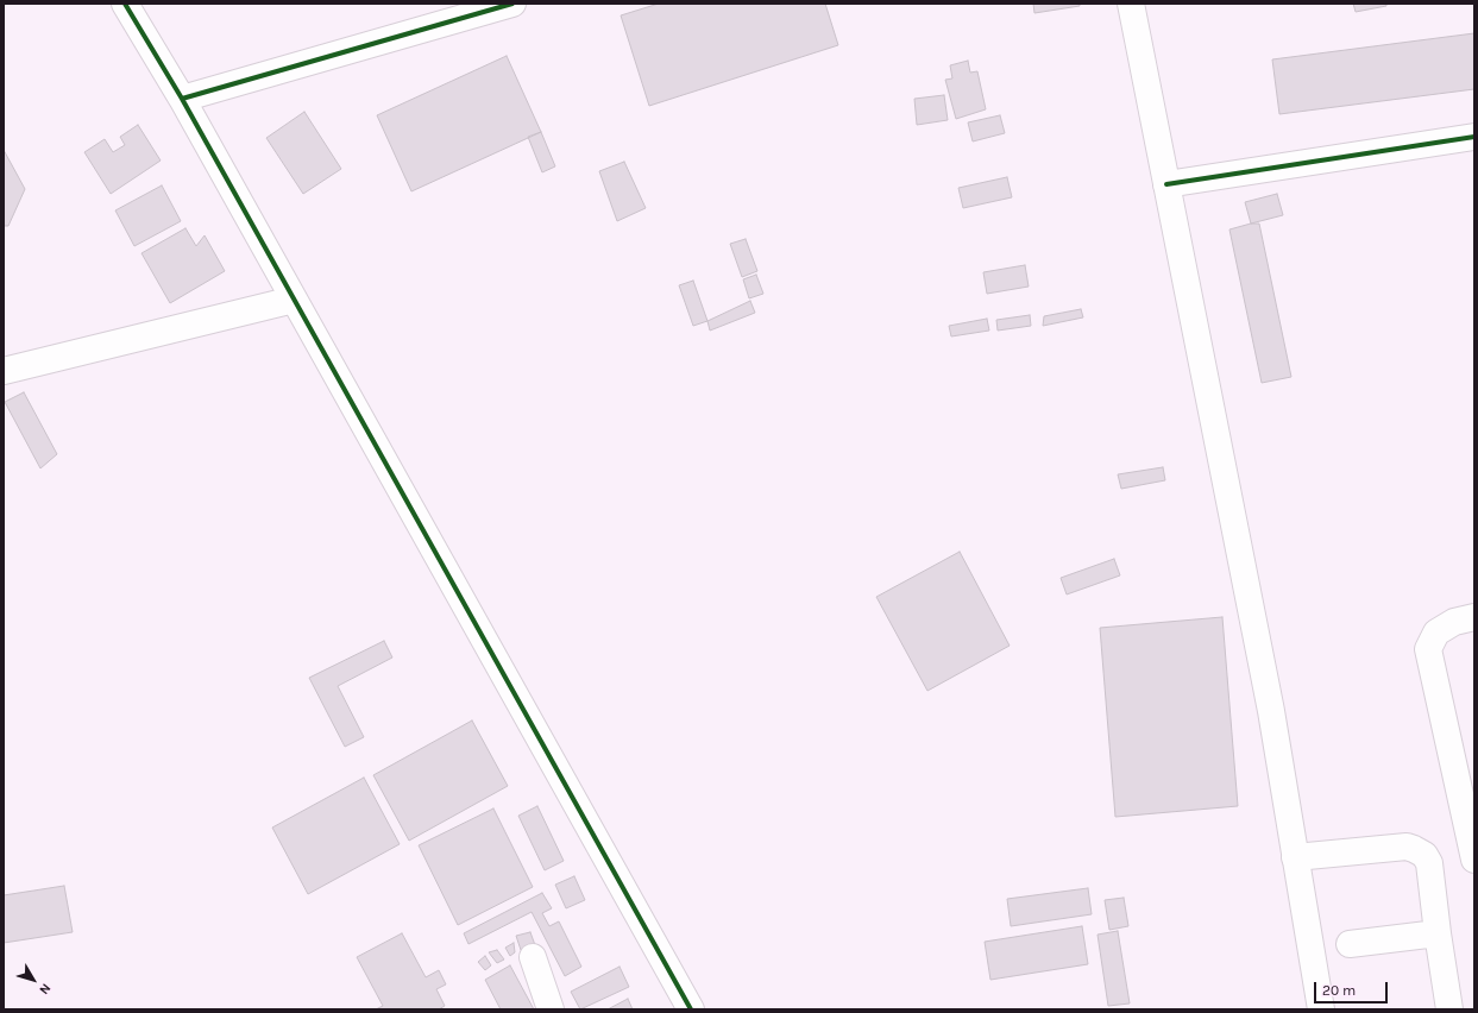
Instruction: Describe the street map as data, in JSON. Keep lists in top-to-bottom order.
{
  "scale_bar": "20 m",
  "north": "bottom right"
}
